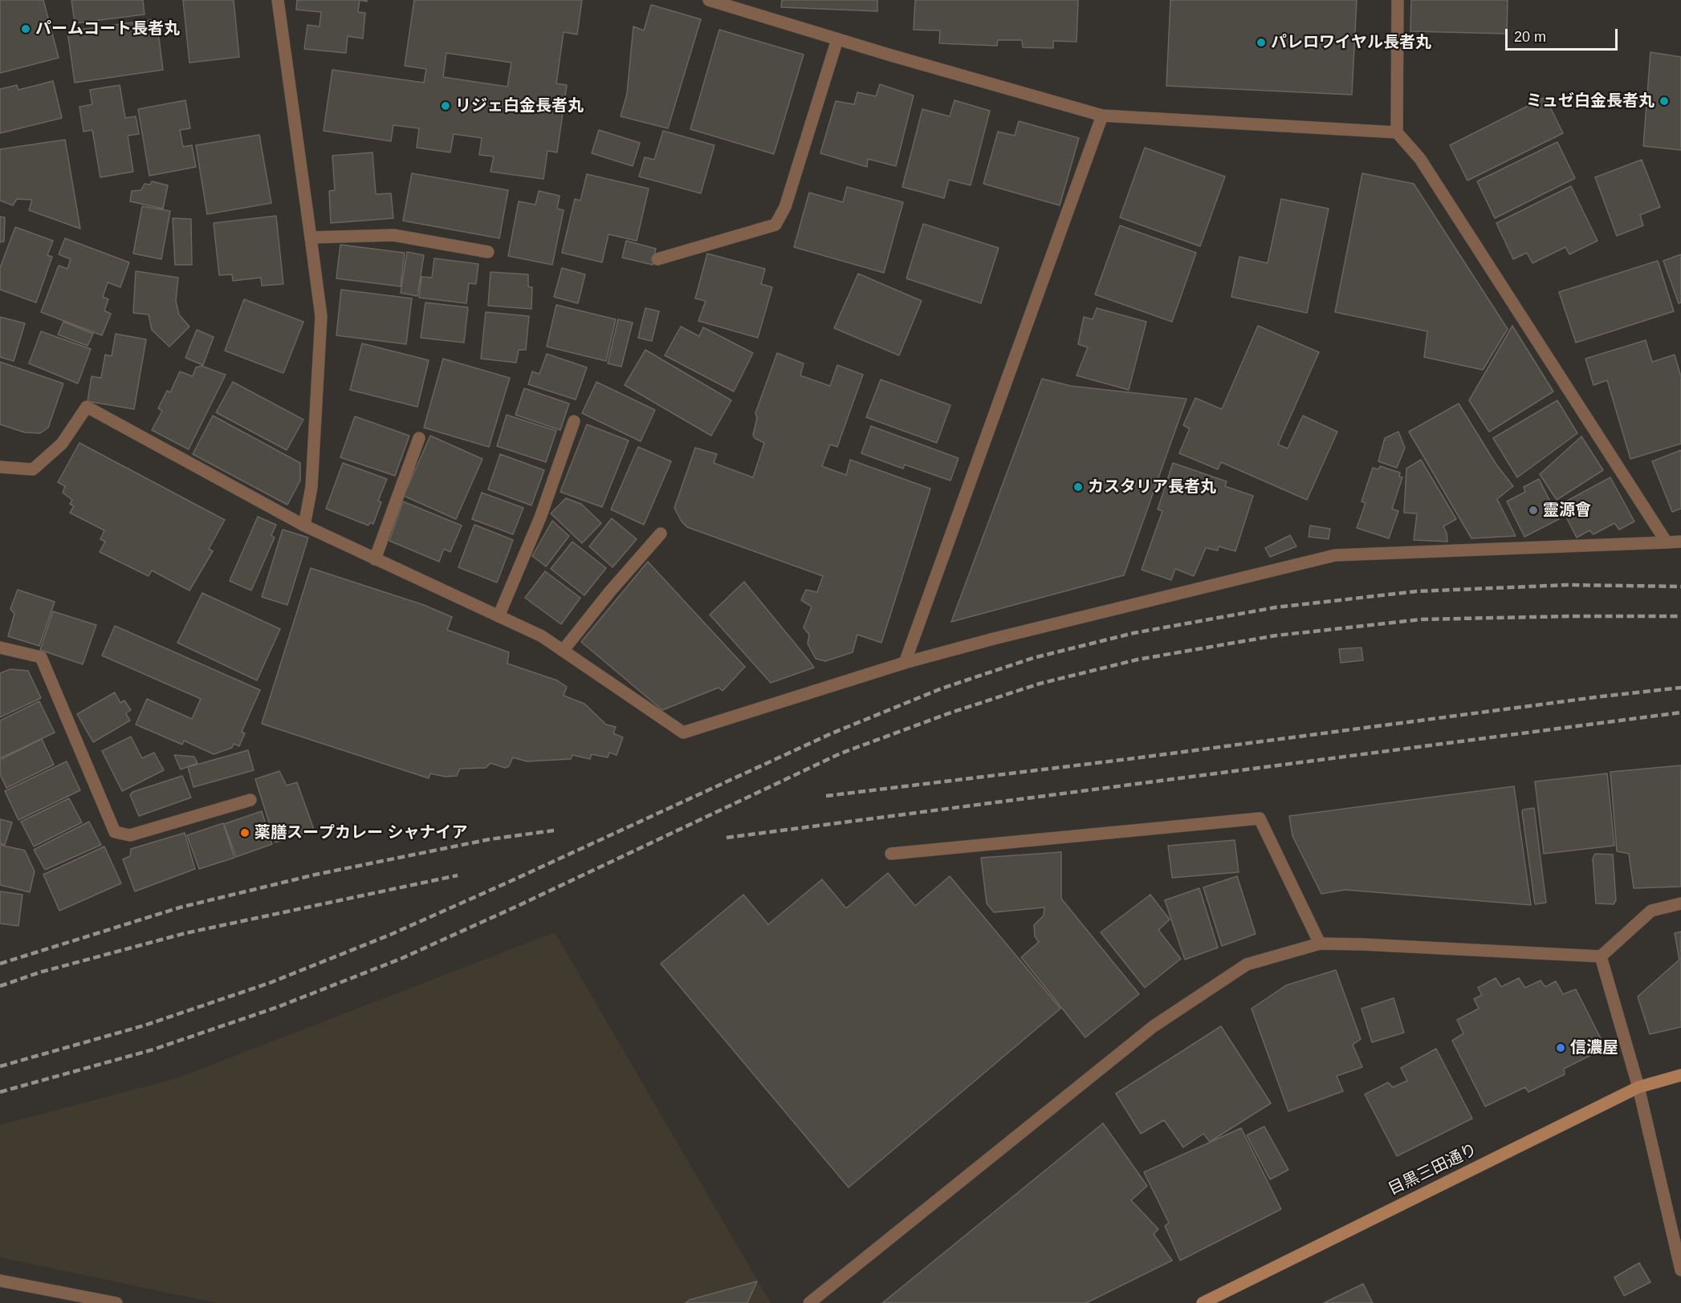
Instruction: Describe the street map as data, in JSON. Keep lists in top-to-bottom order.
{
  "streets": {
    "street": ["目黒三田通り"]
  },
  "places": [
    "パームコート長者丸",
    "パレロワイヤル長者丸",
    "ミュゼ白金長者丸",
    "リジェ白金長者丸",
    "カスタリア長者丸",
    "靈源會",
    "薬膳スープカレー シャナイア",
    "信濃屋"
  ],
  "scale_bar": "20 m"
}
